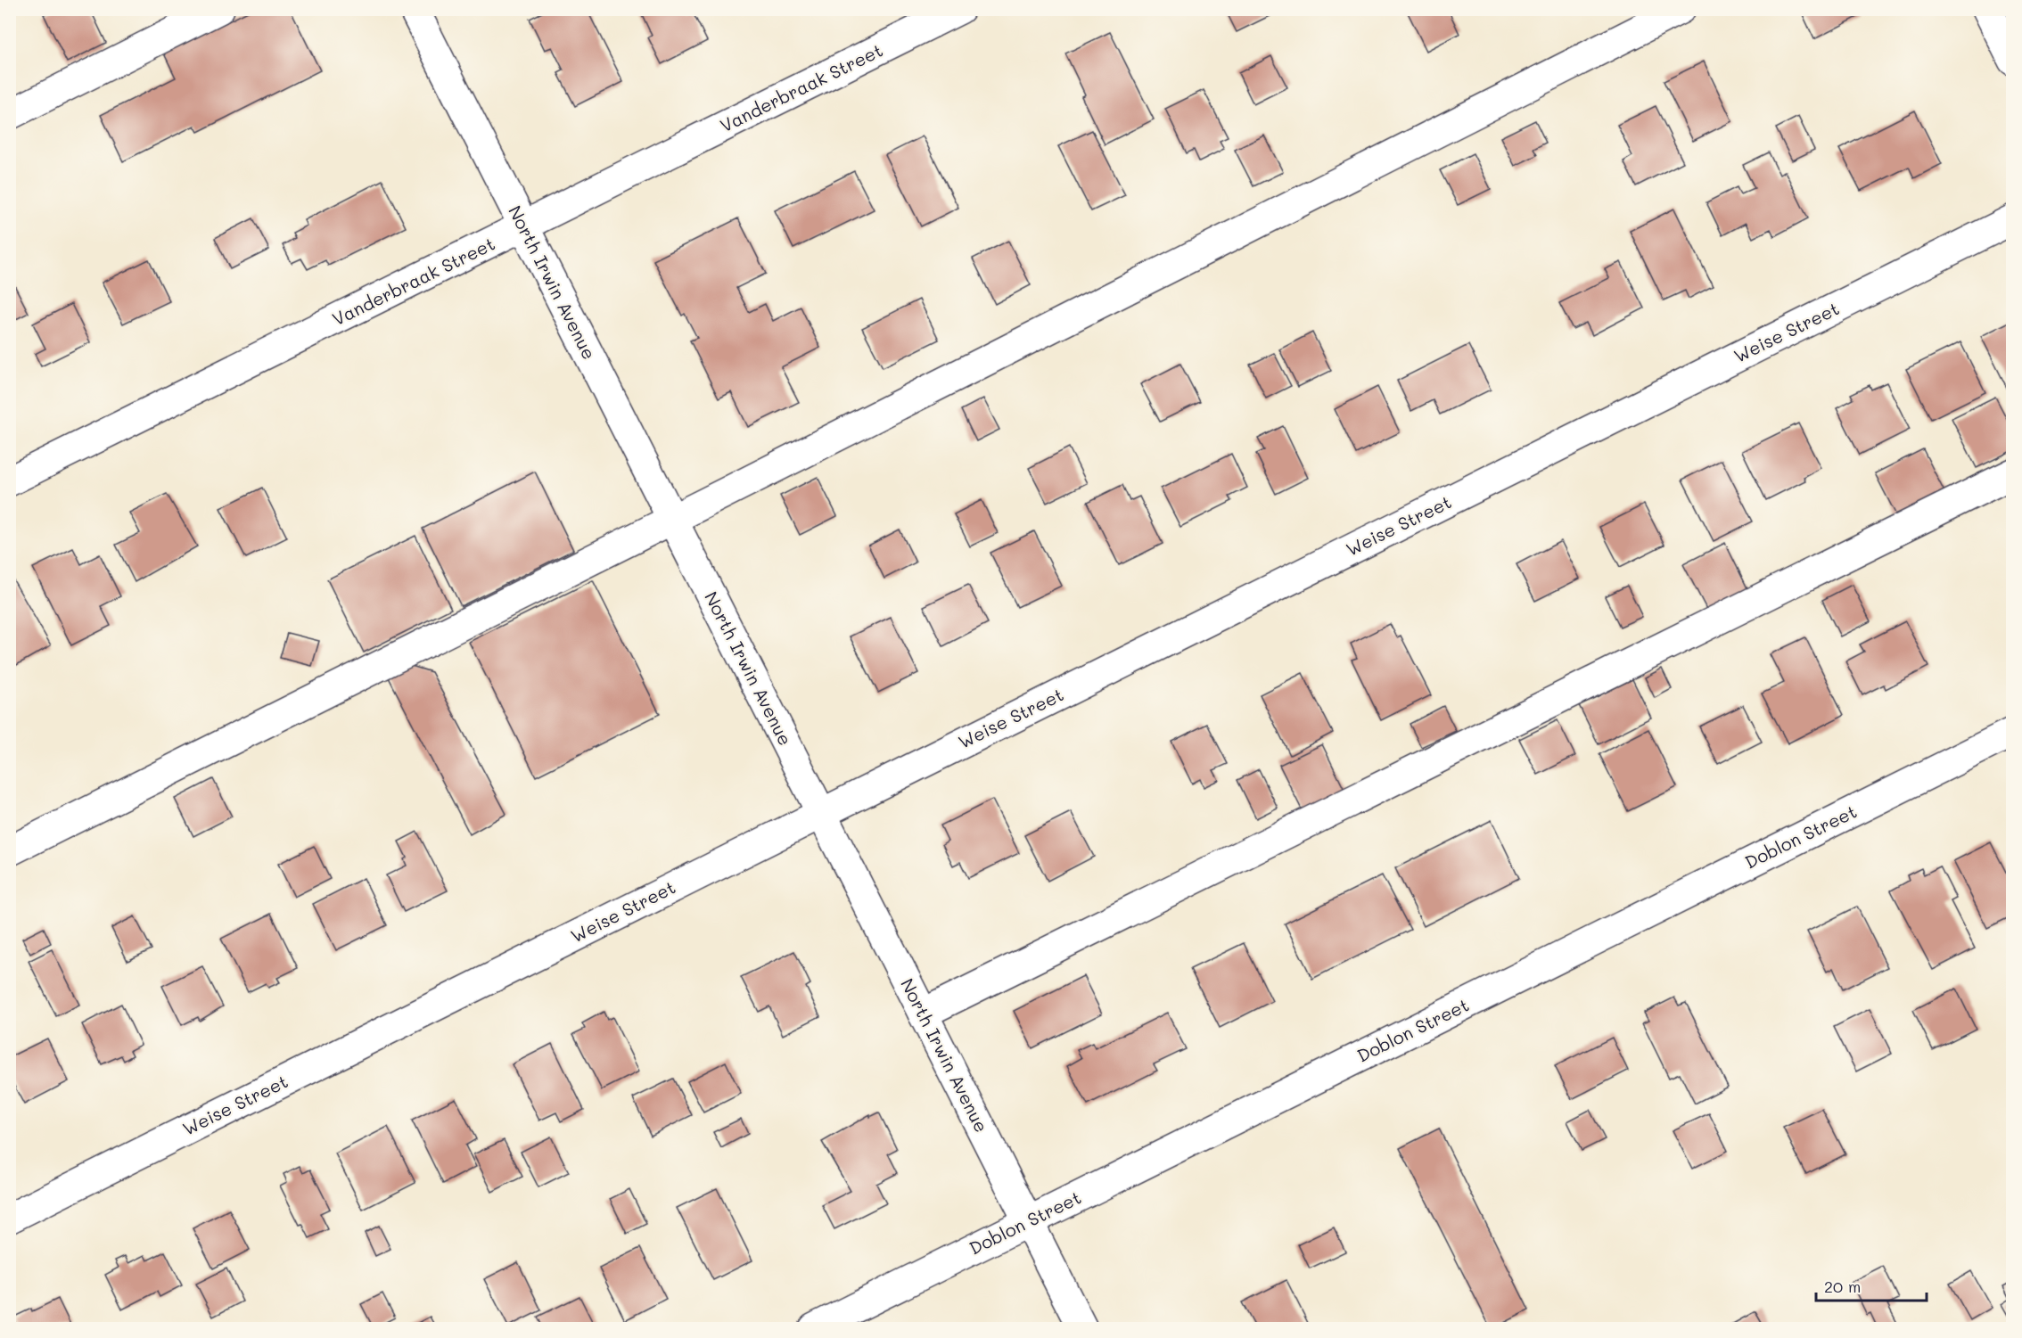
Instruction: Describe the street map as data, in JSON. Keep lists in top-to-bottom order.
{
  "streets": {
    "street": [
      "Vanderbraak Street",
      "North Irwin Avenue",
      "Weise Street",
      "Doblon Street"
    ]
  },
  "crossings": [
    ["Vanderbraak Street", "North Irwin Avenue"],
    ["North Irwin Avenue", "Weise Street"],
    ["North Irwin Avenue", "Doblon Street"]
  ],
  "scale_bar": "20 m"
}
